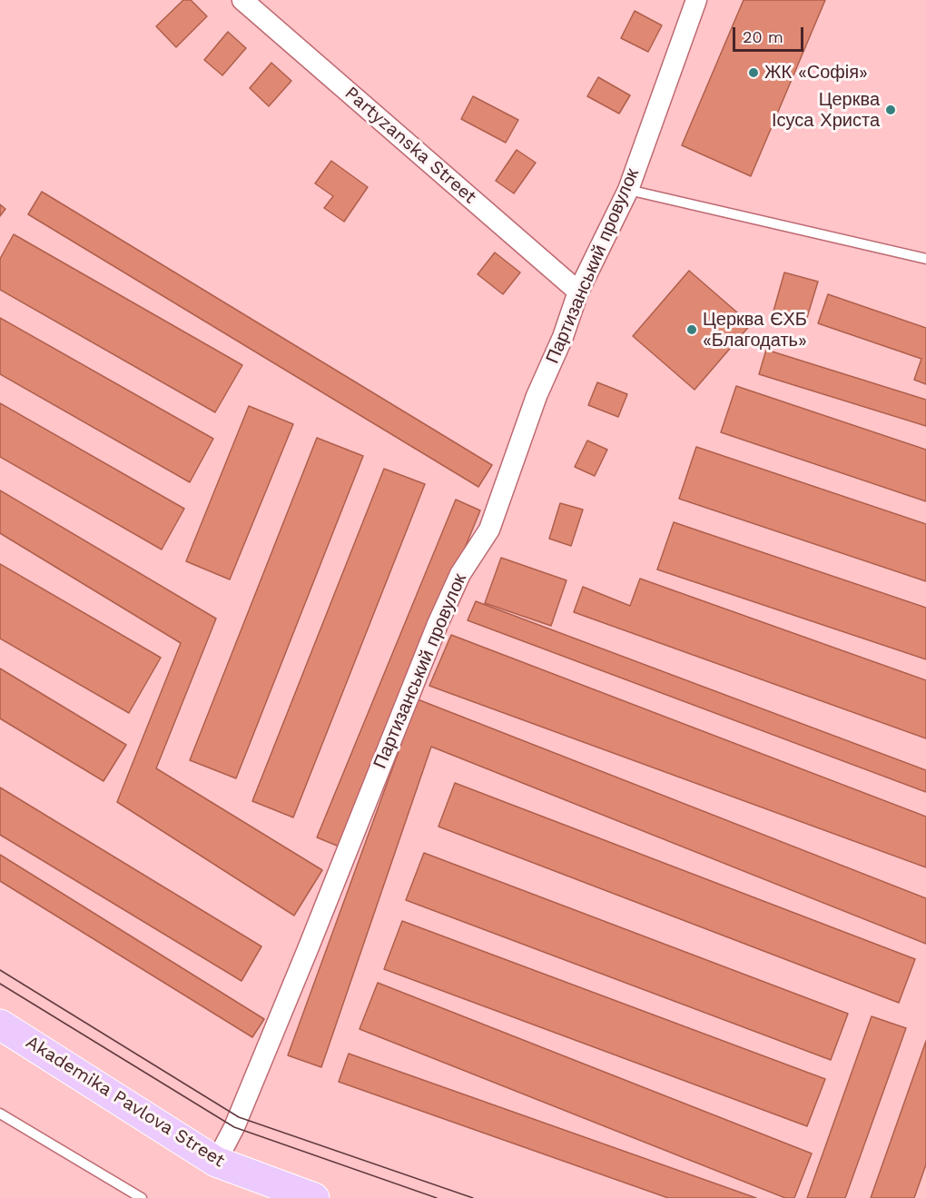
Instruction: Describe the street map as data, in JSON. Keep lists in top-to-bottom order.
{
  "streets": {
    "main road": ["Akademika Pavlova Street"],
    "street": ["Partyzanska Street", "Партизанський провулок"]
  },
  "crossings": [
    ["Partyzanska Street", "Партизанський провулок"],
    ["Партизанський провулок", "Akademika Pavlova Street"]
  ],
  "places": ["ЖК «Софія»", "Церква Ісуса Христа", "Церква ЄХБ «Благодать»"],
  "scale_bar": "20 m"
}
